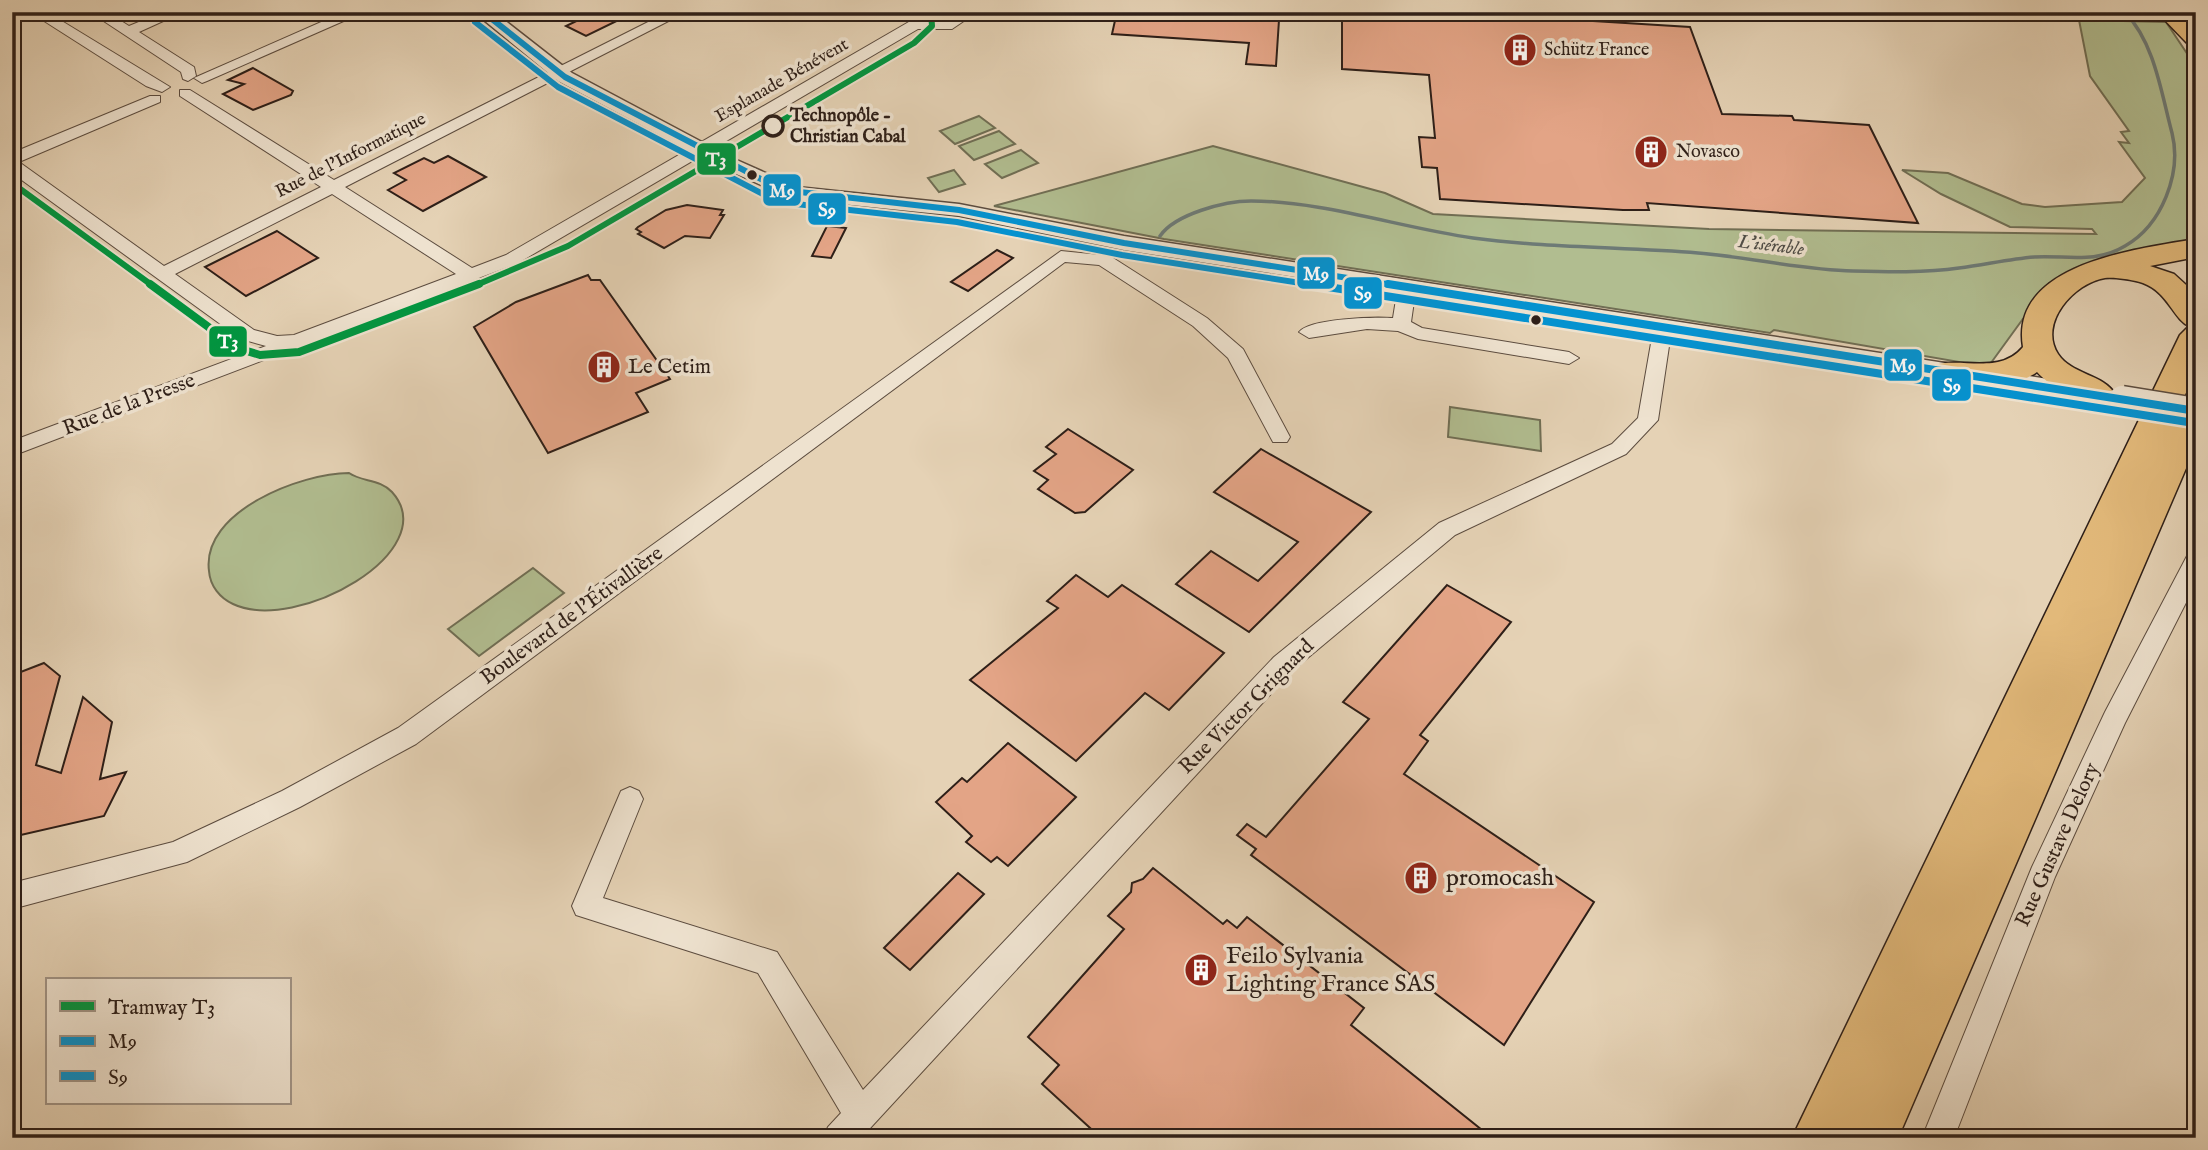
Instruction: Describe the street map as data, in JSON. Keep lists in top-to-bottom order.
{
  "streets": {
    "street": [
      "Esplanade Bénévent",
      "Rue de l'Informatique",
      "Rue de la Presse",
      "Boulevard de l'Étivallière",
      "Rue Victor Grignard",
      "Rue Gustave Delory"
    ]
  },
  "crossings": [
    ["Esplanade Bénévent", "Rue de la Presse"]
  ],
  "water": ["L'isérable"],
  "places": {
    "building": [
      "Schütz France",
      "Novasco",
      "Le Cetim",
      "promocash",
      "Feilo Sylvania Lighting France SAS"
    ],
    "other": ["Technopôle - Christian Cabal"]
  },
  "lines": ["tram line T3", "transit line M9", "transit line S9"],
  "legend": ["Tramway T3", "M9", "S9"]
}
